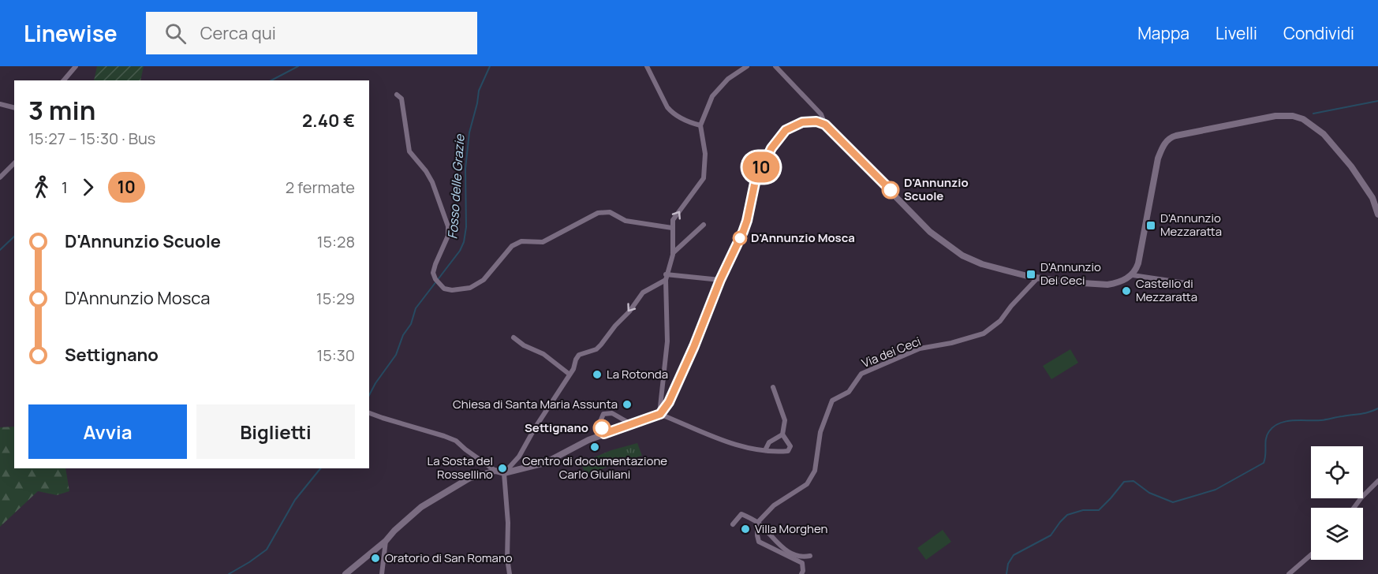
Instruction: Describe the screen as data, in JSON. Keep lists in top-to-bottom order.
{
  "streets": {
    "street": ["Via dei Ceci"]
  },
  "water": ["Fosso delle Grazie"],
  "places": {
    "other": [
      "D'Annunzio Scuole",
      "D'Annunzio Mosca",
      "Castello di Mezzaratta",
      "La Rotonda",
      "Chiesa di Santa Maria Assunta",
      "Settignano",
      "Centro di documentazione Carlo Giuliani",
      "La Sosta del Rossellino",
      "Villa Morghen",
      "Oratorio di San Romano"
    ],
    "transit": ["D'Annunzio Mezzaratta", "D'Annunzio Dei Ceci"]
  },
  "lines": ["bus line 10"],
  "page": {
    "header": "Linewise",
    "search": "Cerca qui",
    "nav": ["Mappa", "Livelli", "Condividi"],
    "on_map": "10",
    "heading": ["3 min", "15:27 – 15:30 · Bus", "2.40 €"],
    "legs": ["1", "10", "2 fermate"],
    "list": [
      {
        "name": "D'Annunzio Scuole",
        "value": "15:28"
      },
      {
        "name": "D'Annunzio Mosca",
        "value": "15:29"
      },
      {
        "name": "Settignano",
        "value": "15:30"
      }
    ],
    "buttons": ["Avvia", "Biglietti"]
  }
}
